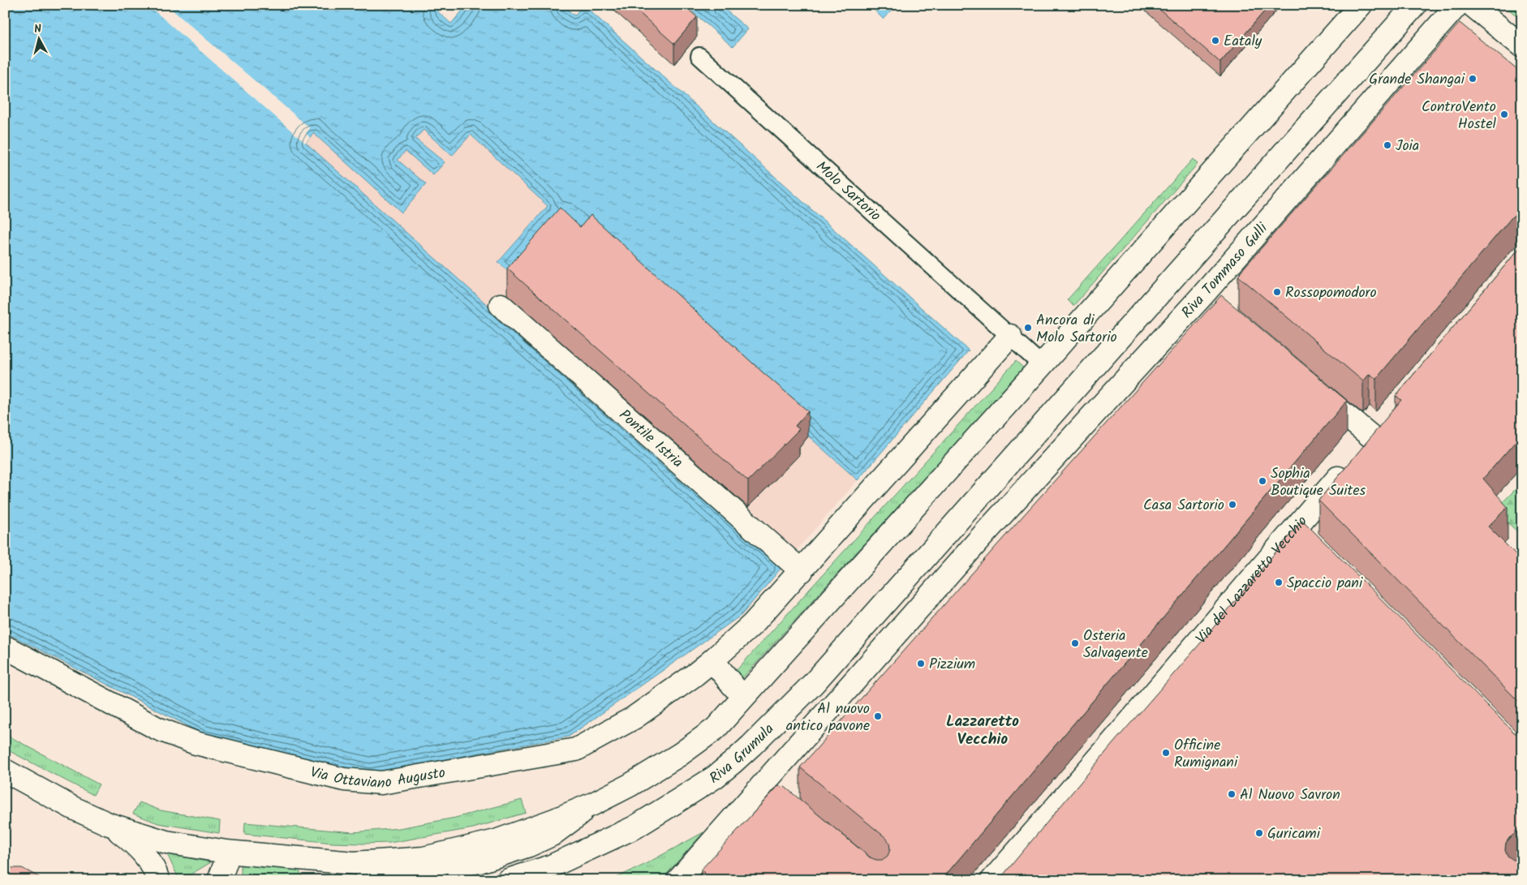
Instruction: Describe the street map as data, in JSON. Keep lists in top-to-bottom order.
{
  "streets": {
    "street": [
      "Riva Tommaso Gulli",
      "Pontile Istria",
      "Via del Lazzaretto Vecchio",
      "Riva Grumula",
      "Via Ottaviano Augusto"
    ],
    "lane": ["Molo Sartorio"]
  },
  "districts": ["Lazzaretto Vecchio"],
  "places": [
    "Eataly",
    "Grande Shangai",
    "ControVento Hostel",
    "Joia",
    "Rossopomodoro",
    "Ancora di Molo Sartorio",
    "Sophia Boutique Suites",
    "Casa Sartorio",
    "Spaccio pani",
    "Osteria Salvagente",
    "Pizzium",
    "Al nuovo antico pavone",
    "Officine Rumignani",
    "Al Nuovo Savron",
    "Guricami"
  ],
  "north": "top"
}
